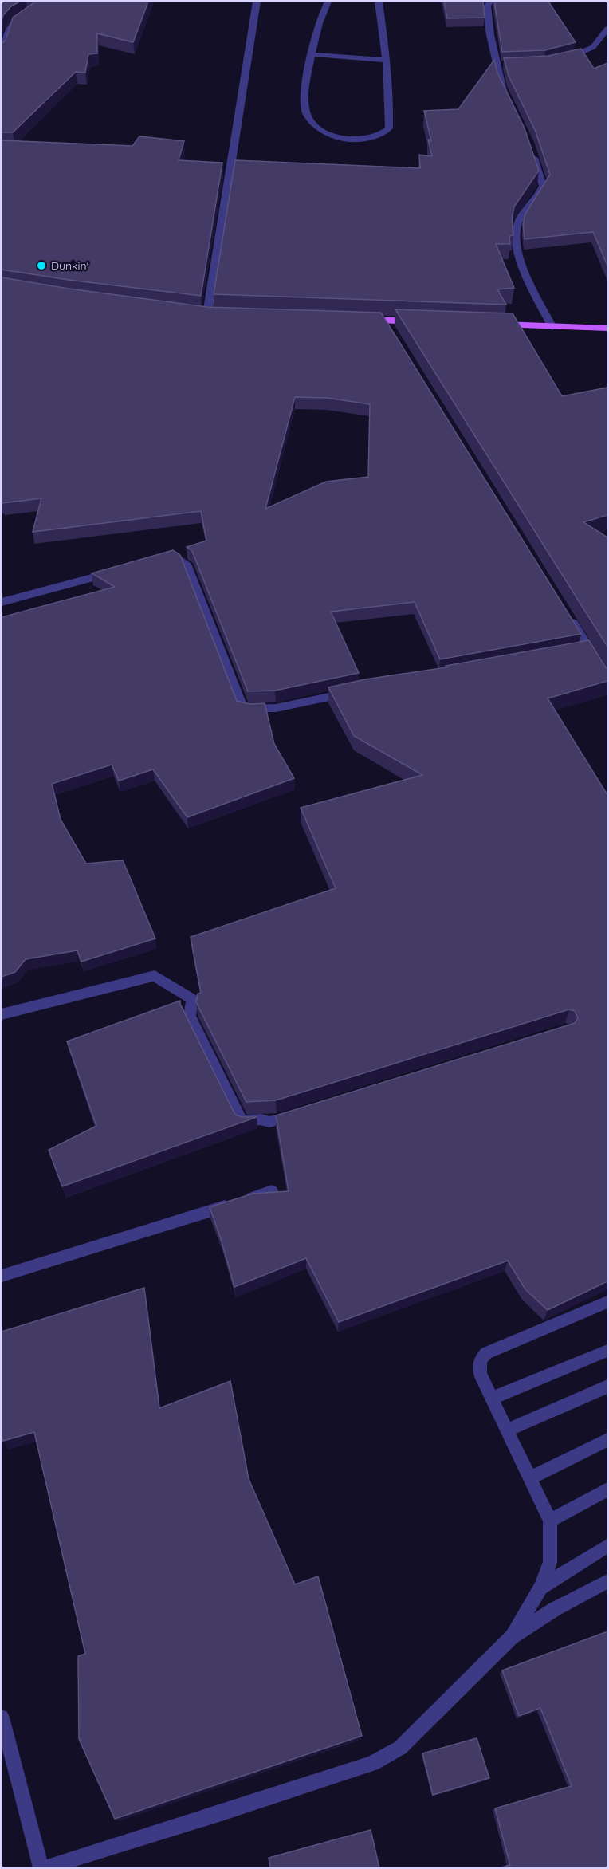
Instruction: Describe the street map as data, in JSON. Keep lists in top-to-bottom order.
{
  "places": ["Dunkin'"]
}
